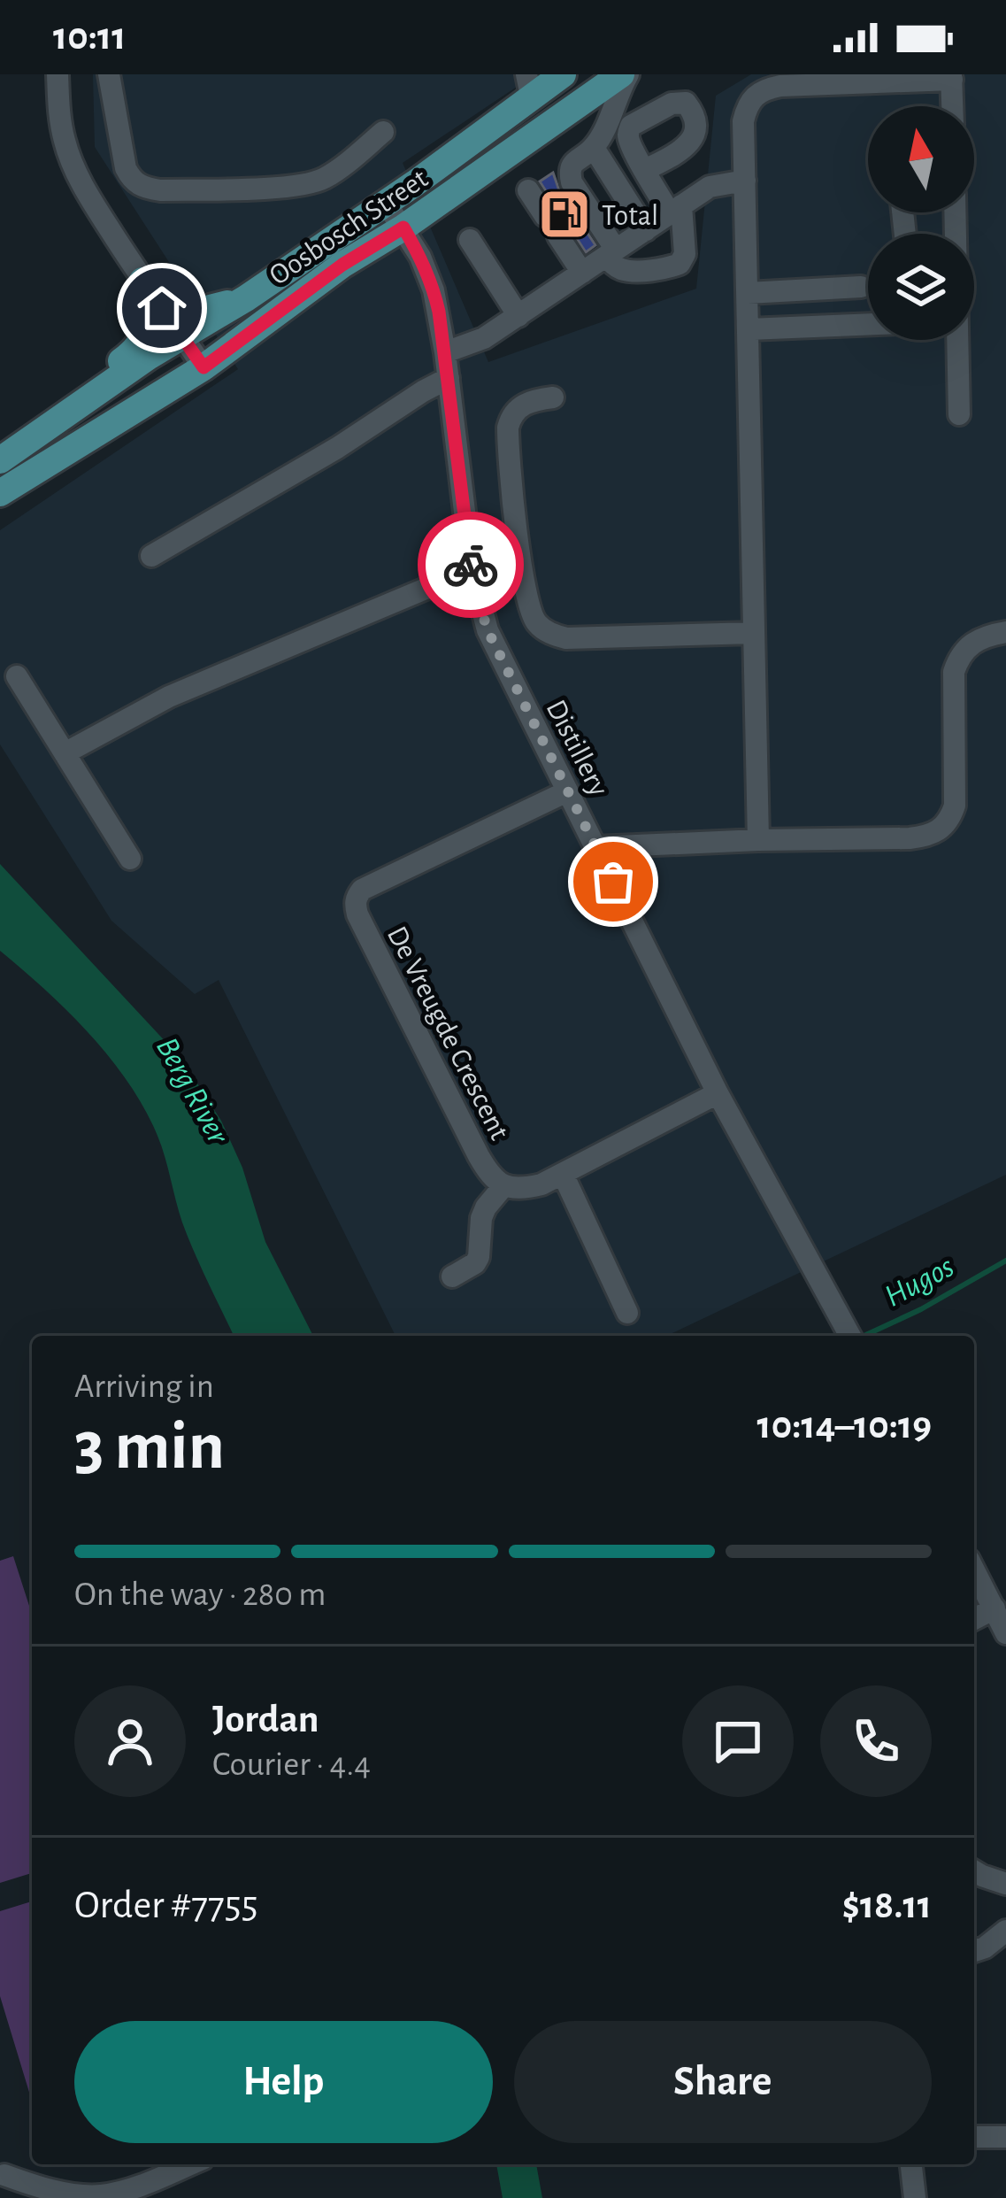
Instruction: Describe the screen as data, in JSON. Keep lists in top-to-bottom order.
{
  "streets": {
    "main road": ["Oosbosch Street"],
    "street": ["Distillery", "De Vreugde Crescent"]
  },
  "crossings": [
    ["Oosbosch Street", "Distillery"],
    ["Distillery", "De Vreugde Crescent"]
  ],
  "water": ["Berg River", "Hugos"],
  "places": {
    "fuel station": ["Total"]
  },
  "north": "top",
  "page": {
    "status": "10:11",
    "heading": ["3 min", "Arriving in", "10:14–10:19"],
    "panel": [
      "Jordan",
      "Courier · 4.4",
      "Order #7755",
      "$18.11"
    ],
    "bar": "On the way · 280 m",
    "buttons": ["Help", "Share"]
  }
}
